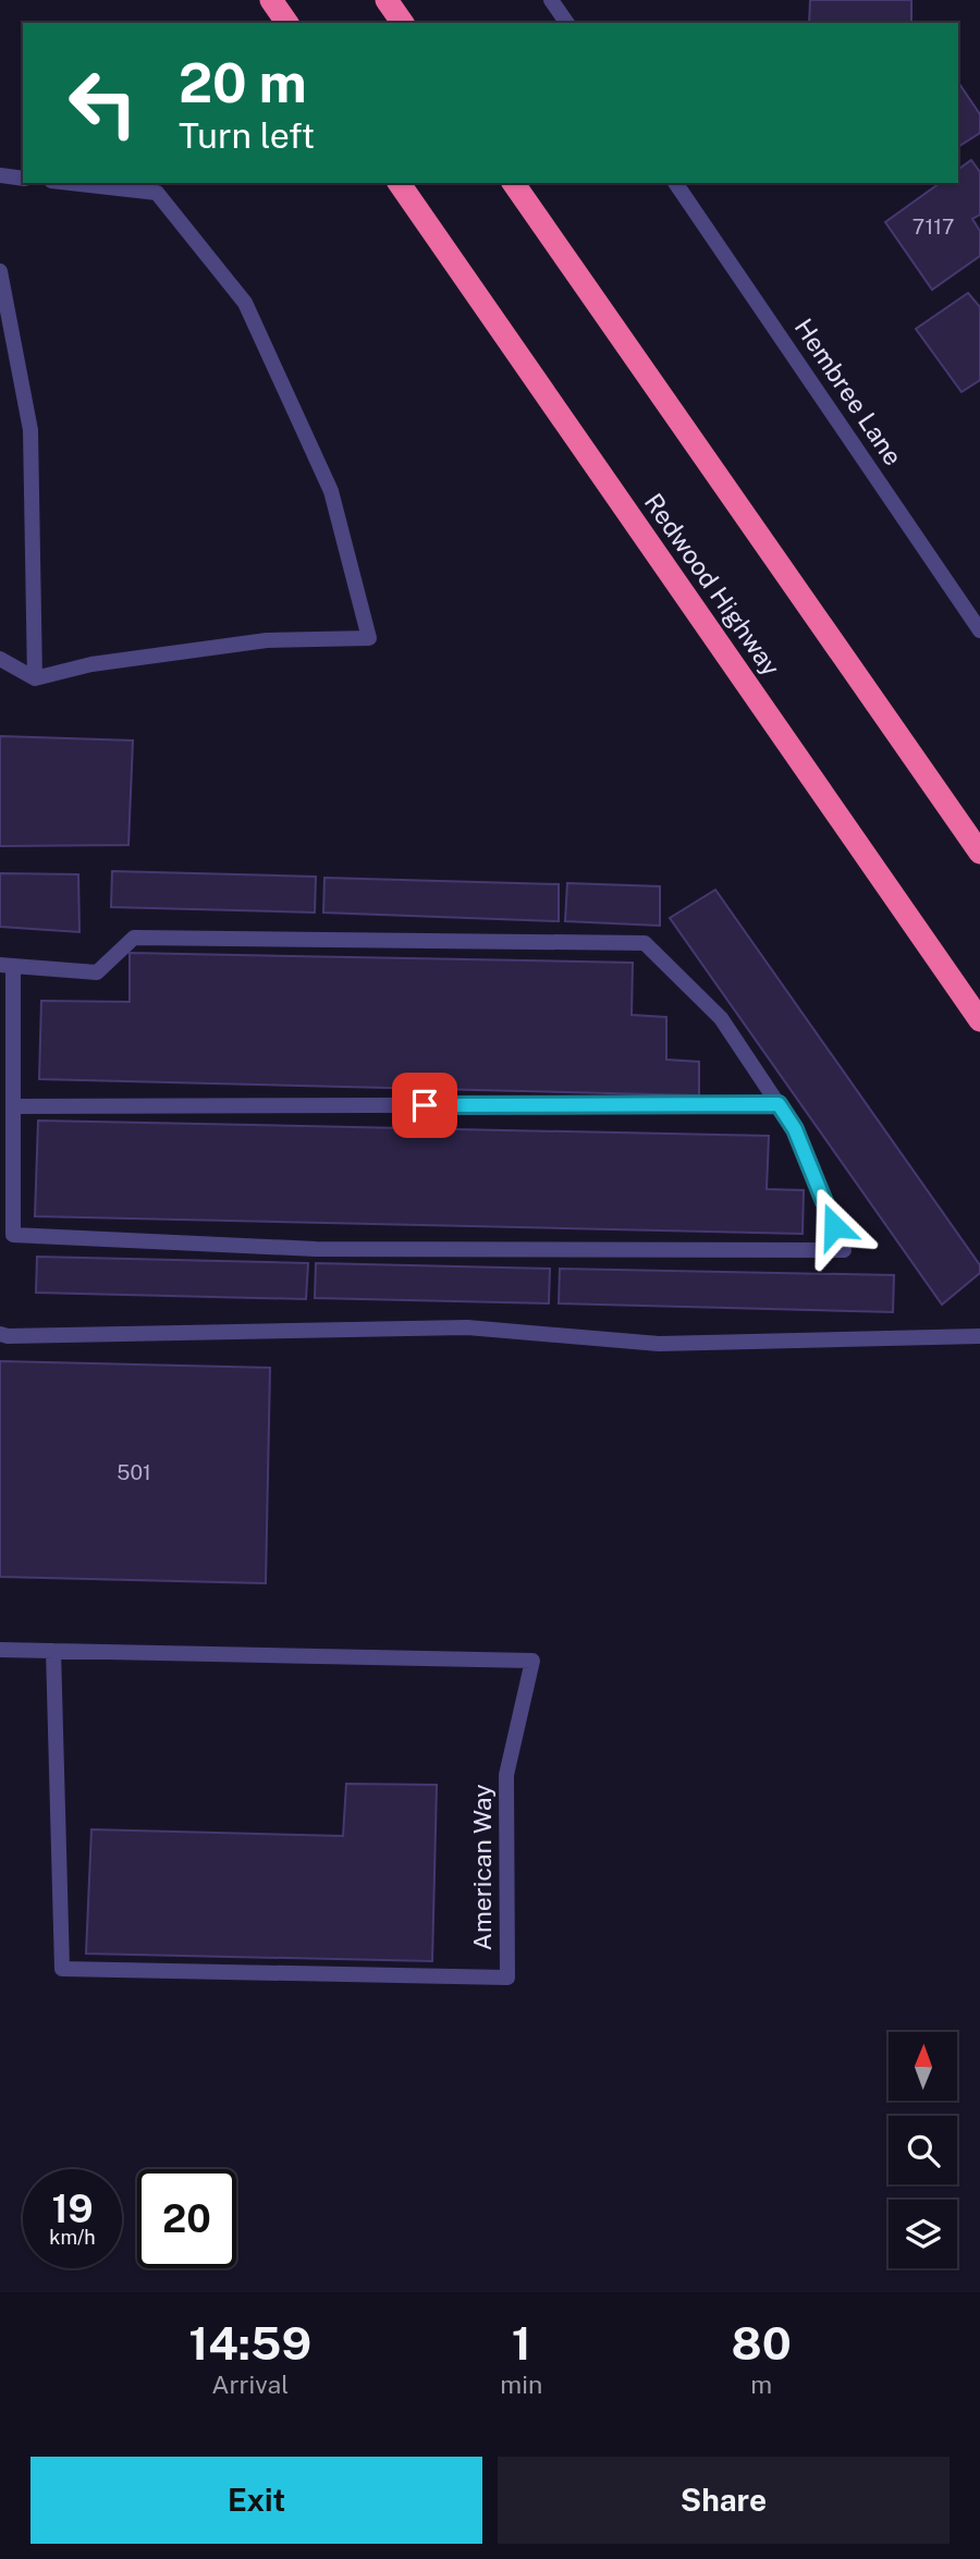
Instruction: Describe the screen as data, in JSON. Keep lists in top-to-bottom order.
{
  "streets": {
    "highway": ["Redwood Highway"],
    "street": ["Hembree Lane", "American Way"]
  },
  "house_numbers": ["7117", "501"],
  "north": "top",
  "page": {
    "turn": ["20 m", "Turn left"],
    "speed": "19 km/h",
    "limit": "20",
    "eta": [
      "14:59",
      "Arrival",
      "1",
      "min",
      "80",
      "m"
    ],
    "buttons": ["Exit", "Share"]
  }
}
